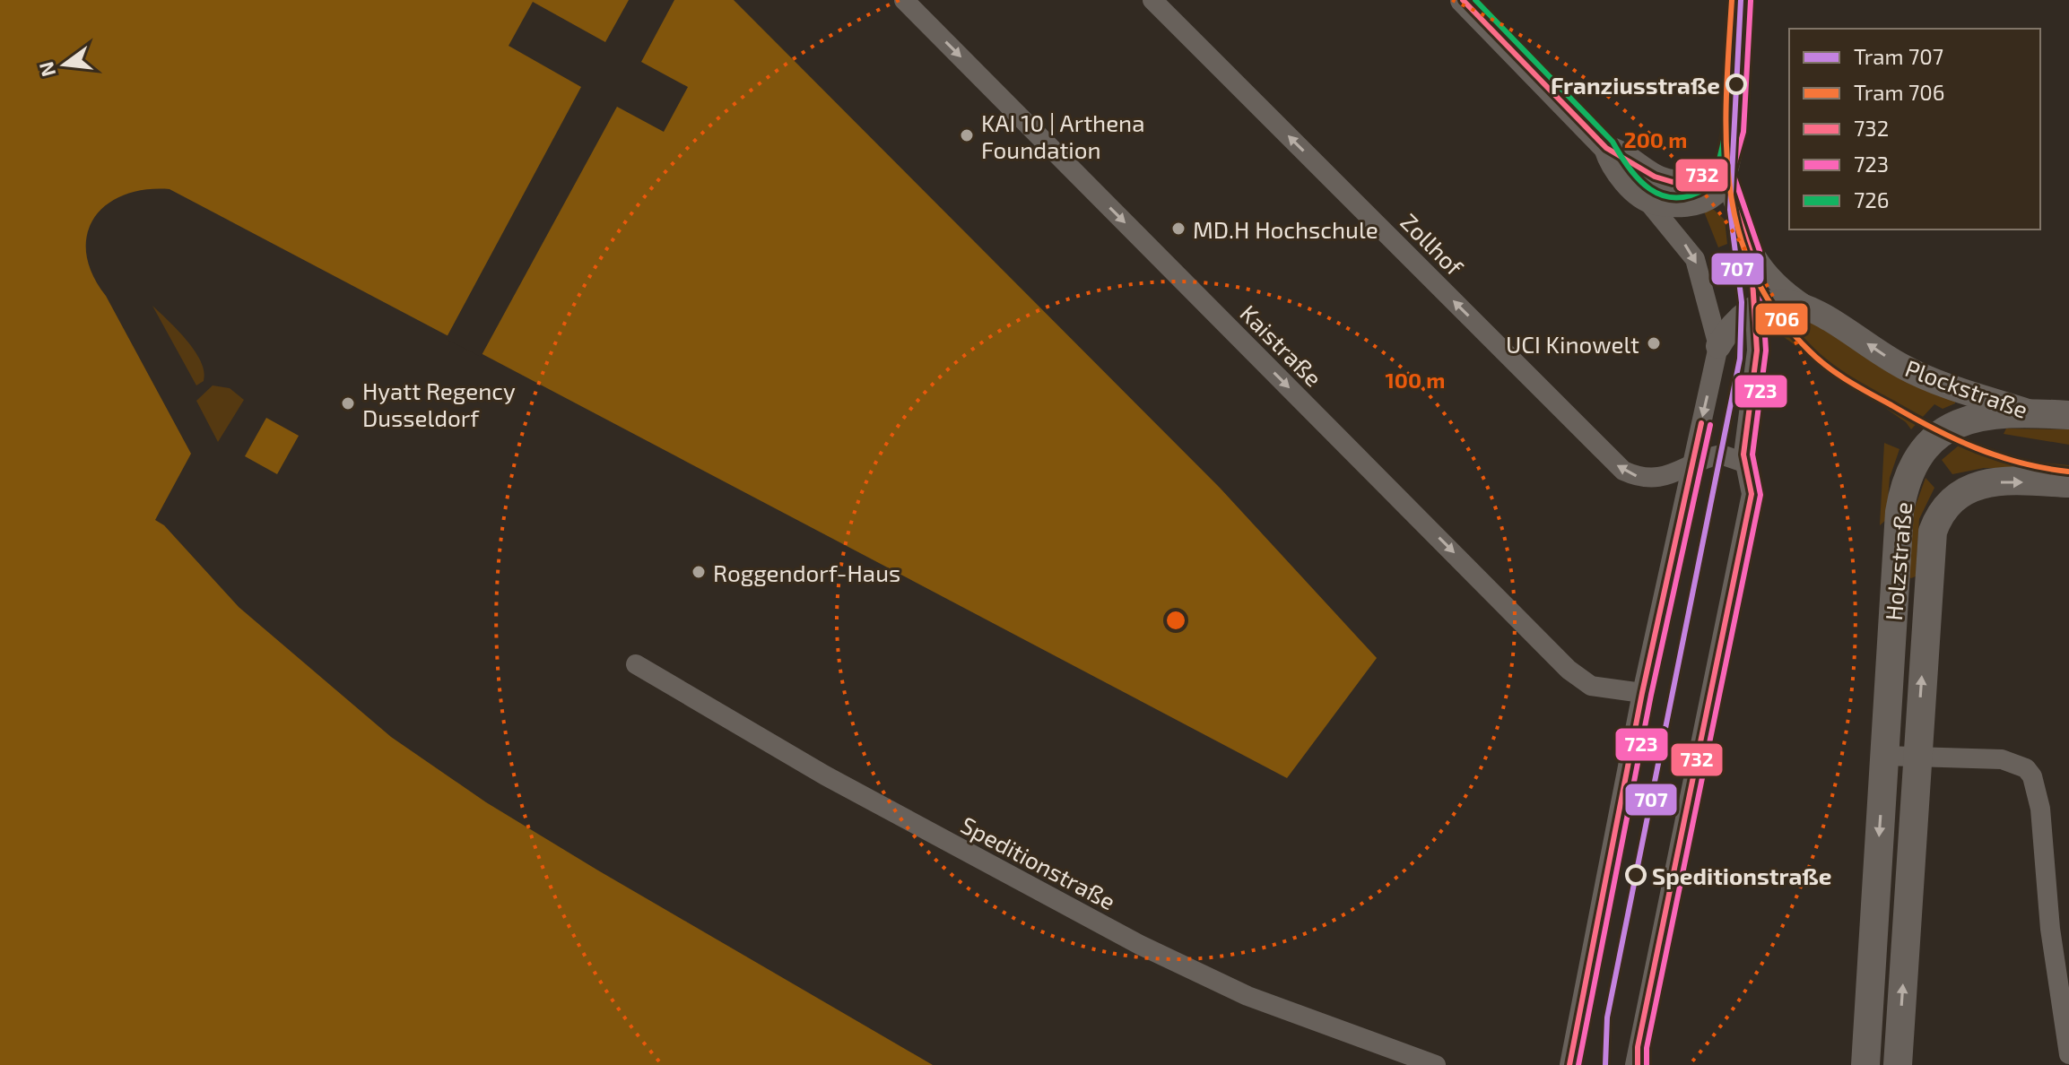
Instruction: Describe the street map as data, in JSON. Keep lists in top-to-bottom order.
{
  "streets": {
    "main road": ["Plockstraße", "Holzstraße"],
    "street": ["Zollhof", "Kaistraße", "Speditionstraße"]
  },
  "crossings": [
    ["Plockstraße", "Holzstraße"]
  ],
  "one_way": ["Zollhof", "Kaistraße", "Plockstraße"],
  "places": [
    "Franziusstraße",
    "KAI 10 | Arthena Foundation",
    "MD.H Hochschule",
    "UCI Kinowelt",
    "Hyatt Regency Dusseldorf",
    "Roggendorf-Haus",
    "Speditionstraße"
  ],
  "lines": [
    "tram line 707",
    "tram line 706",
    "transit line 732",
    "transit line 726",
    "transit line 723"
  ],
  "legend": [
    "Tram 707",
    "Tram 706",
    "732",
    "723",
    "726"
  ],
  "north": "left",
  "rings": ["200 m", "100 m"]
}
